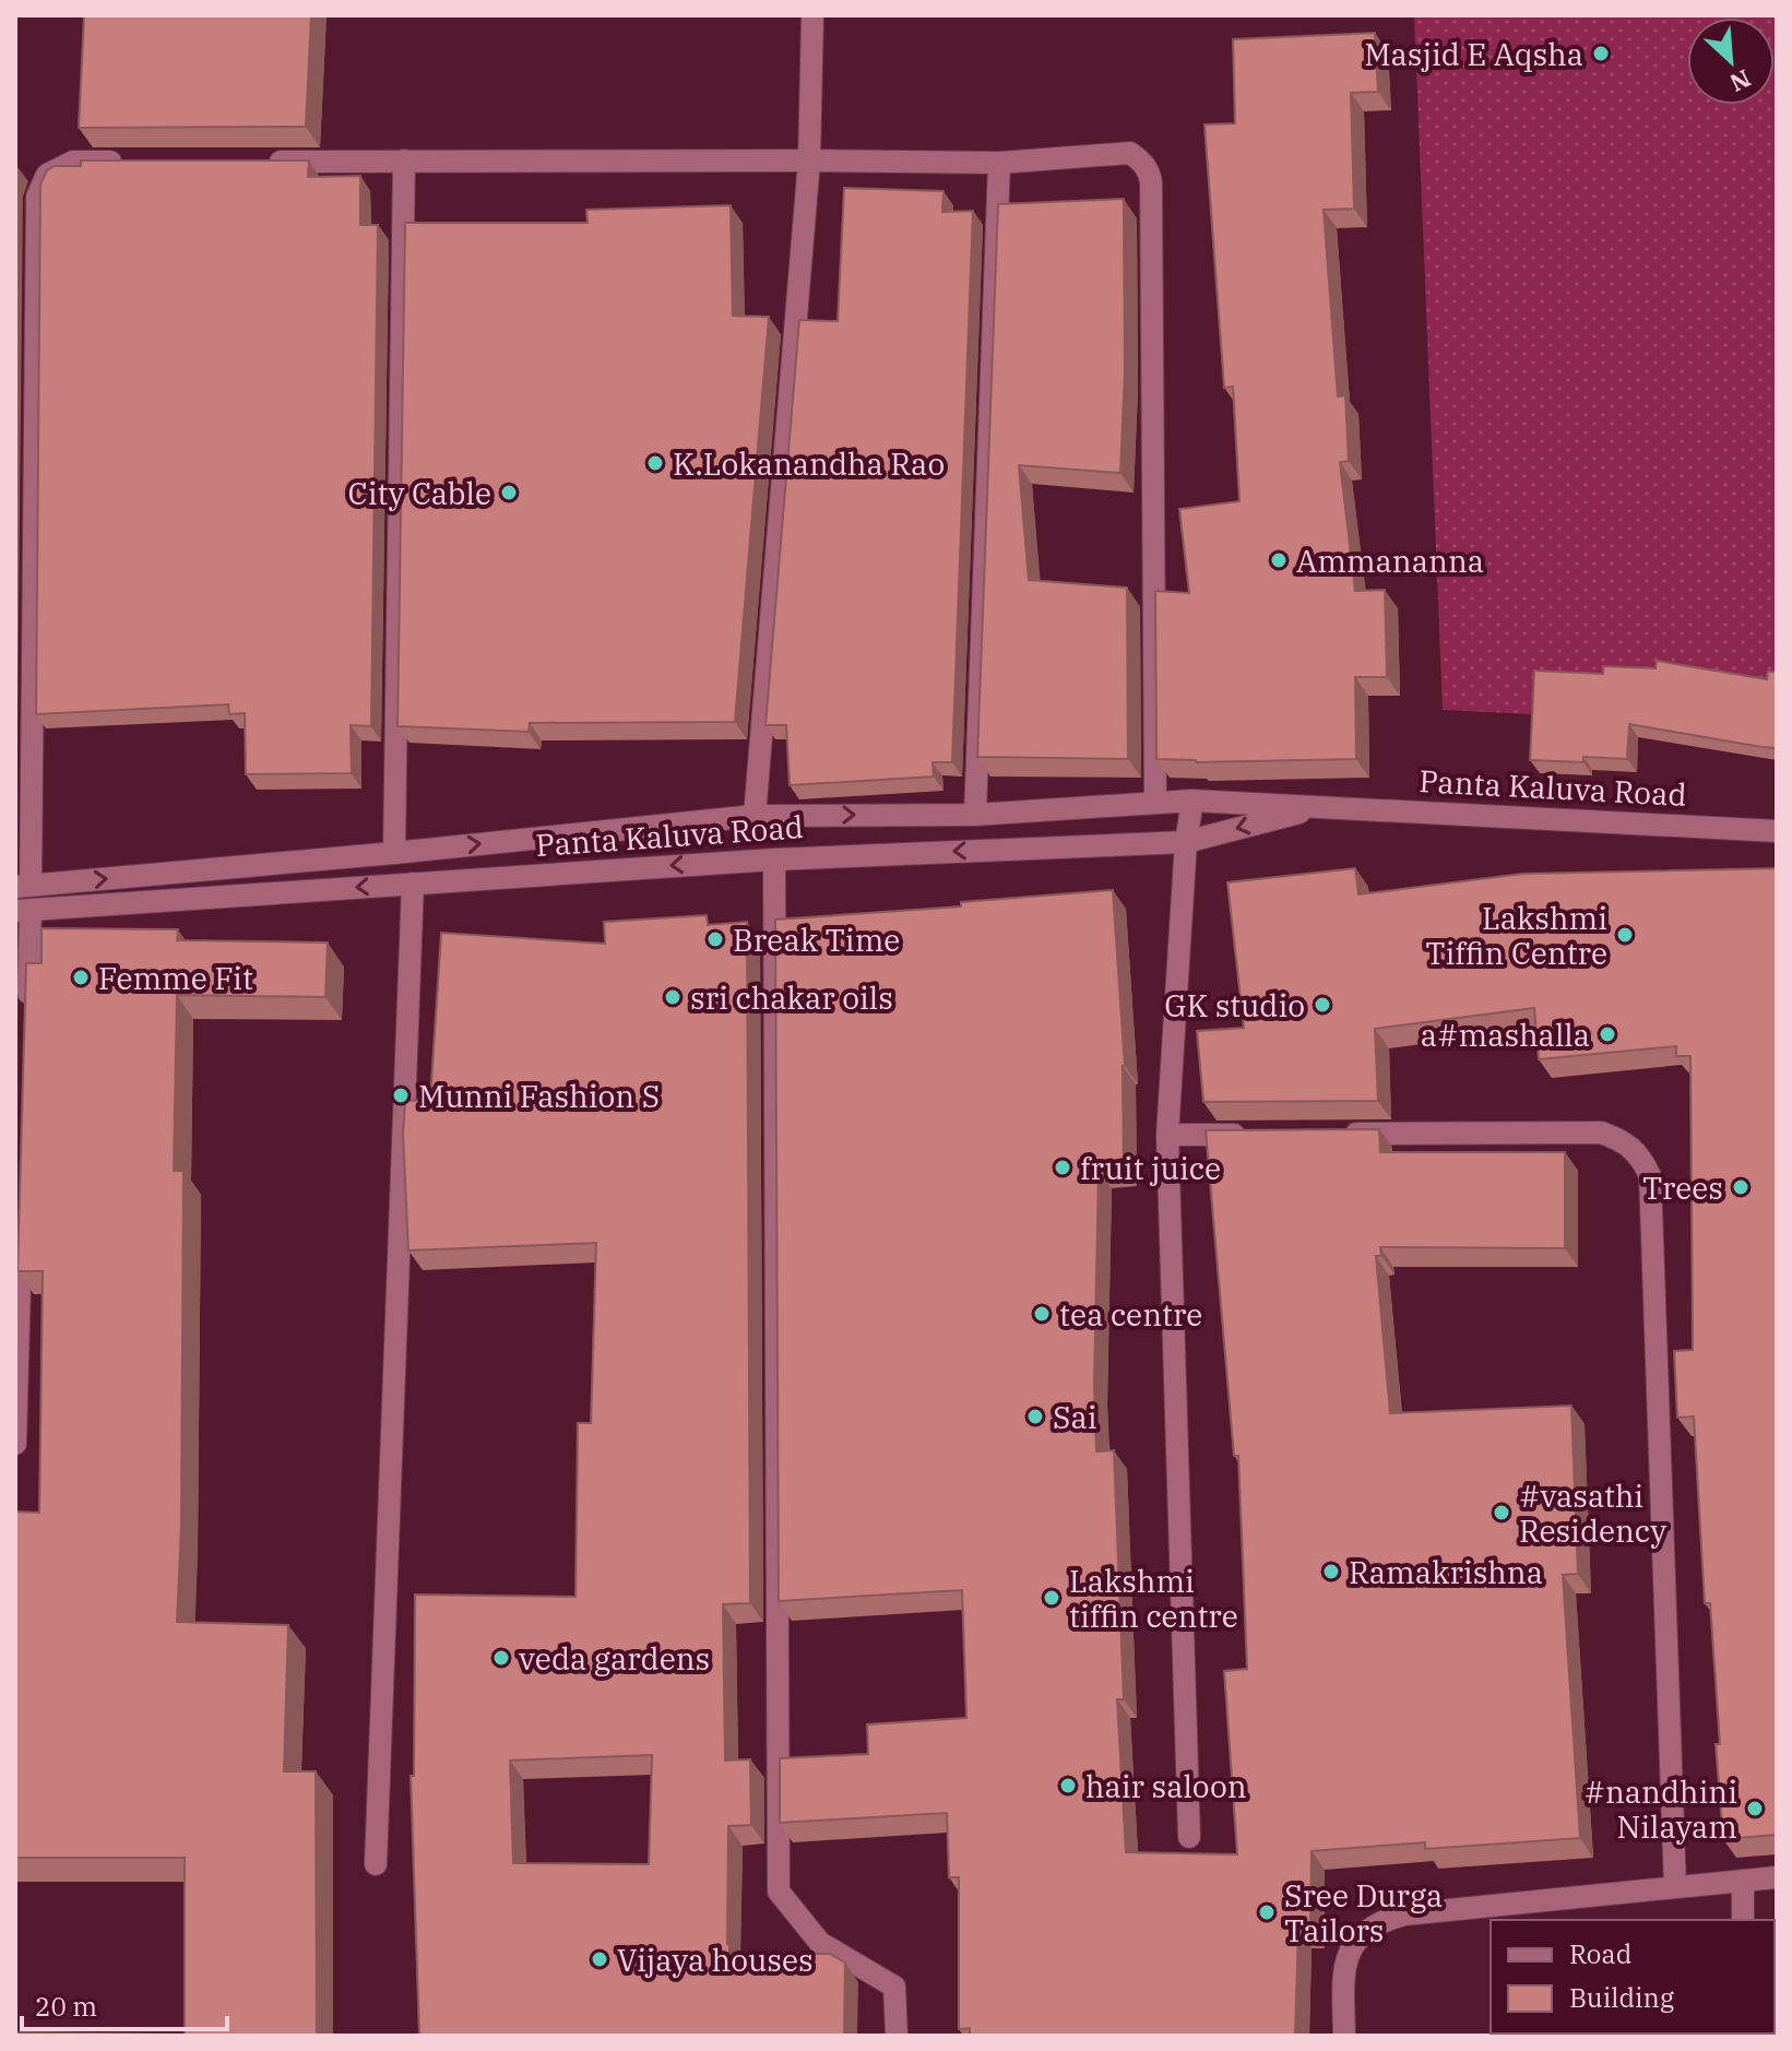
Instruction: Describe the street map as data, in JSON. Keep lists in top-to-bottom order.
{
  "streets": {
    "street": ["Panta Kaluva Road"]
  },
  "places": [
    "Masjid E Aqsha",
    "K.Lokanandha Rao",
    "City Cable",
    "Ammananna",
    "Lakshmi Tiffin Centre",
    "Break Time",
    "Femme Fit",
    "sri chakar oils",
    "GK studio",
    "a#mashalla",
    "Munni Fashion S",
    "fruit juice",
    "Trees",
    "tea centre",
    "Sai",
    "#vasathi Residency",
    "Ramakrishna",
    "Lakshmi tiffin centre",
    "veda gardens",
    "hair saloon",
    "#nandhini Nilayam",
    "Sree Durga Tailors",
    "Vijaya houses"
  ],
  "legend": ["Road", "Building"],
  "scale_bar": "20 m",
  "north": "bottom right"
}
